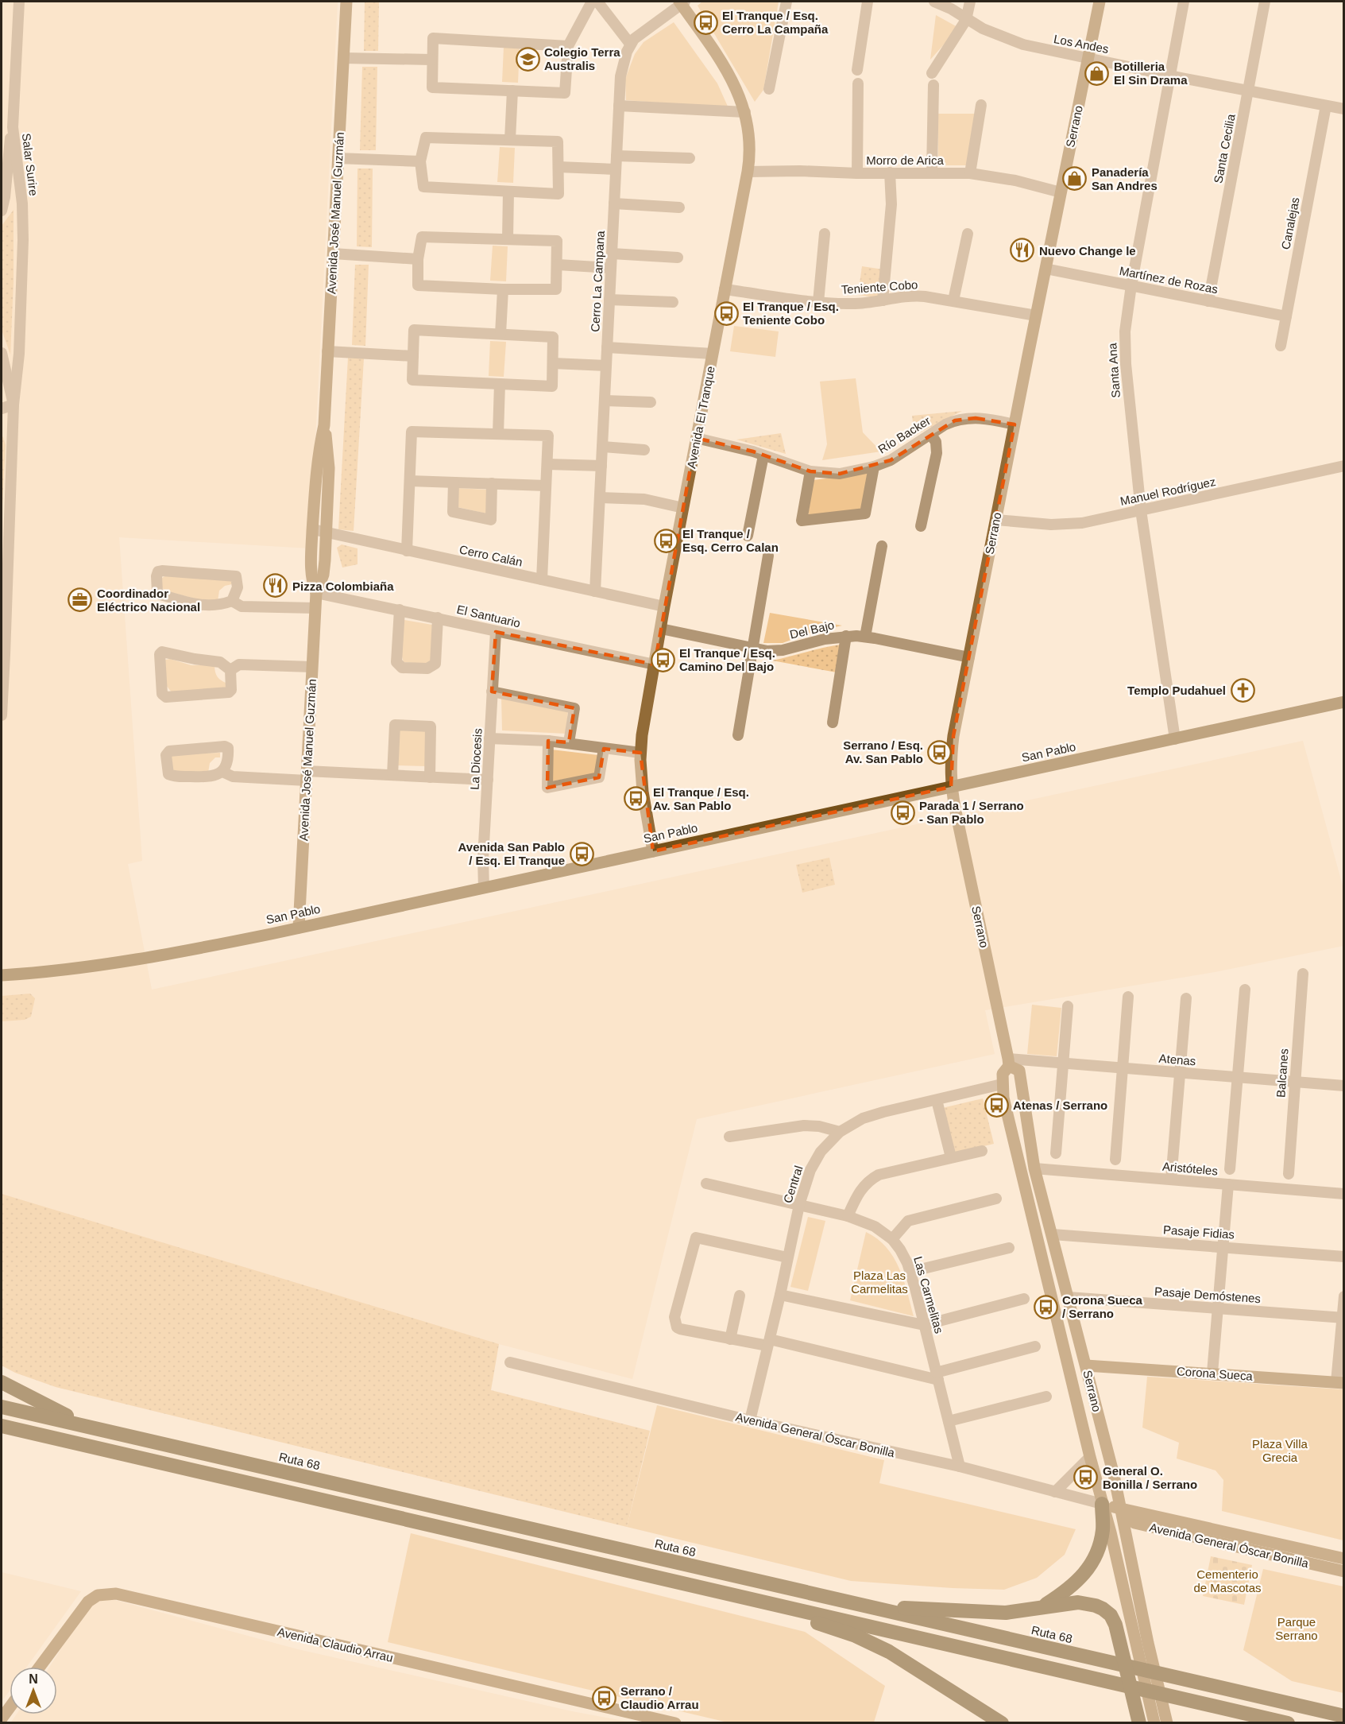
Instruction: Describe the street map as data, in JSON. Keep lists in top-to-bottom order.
{
  "streets": {
    "highway": ["Ruta 68"],
    "main road": ["San Pablo"],
    "street": [
      "Los Andes",
      "Serrano",
      "Santa Cecilia",
      "Morro de Arica",
      "Salar Surire",
      "Avenida José Manuel Guzmán",
      "Canalejas",
      "Martínez de Rozas",
      "Cerro La Campana",
      "Teniente Cobo",
      "Santa Ana",
      "Avenida El Tranque",
      "Río Backer",
      "Manuel Rodríguez",
      "Cerro Calán",
      "El Santuario",
      "Del Bajo",
      "La Diocesis",
      "Atenas",
      "Balcanes",
      "Aristóteles",
      "Central",
      "Pasaje Fidias",
      "Las Carmelitas",
      "Pasaje Demóstenes",
      "Corona Sueca",
      "Avenida General Óscar Bonilla",
      "Avenida Claudio Arrau"
    ]
  },
  "crossings": [
    ["Los Andes", "Serrano"],
    ["Los Andes", "Santa Cecilia"],
    ["Los Andes", "Canalejas"],
    ["Los Andes", "Santa Ana"],
    ["Serrano", "Morro de Arica"],
    ["Serrano", "Martínez de Rozas"],
    ["Serrano", "Teniente Cobo"],
    ["Serrano", "Río Backer"],
    ["Serrano", "Manuel Rodríguez"],
    ["Serrano", "Del Bajo"],
    ["Serrano", "San Pablo"],
    ["Serrano", "Atenas"],
    ["Serrano", "Aristóteles"],
    ["Serrano", "Central"],
    ["Serrano", "Pasaje Fidias"],
    ["Serrano", "Pasaje Demóstenes"],
    ["Serrano", "Corona Sueca"],
    ["Serrano", "Avenida General Óscar Bonilla"],
    ["Santa Cecilia", "Martínez de Rozas"],
    ["Morro de Arica", "Avenida El Tranque"],
    ["Avenida José Manuel Guzmán", "Cerro Calán"],
    ["Avenida José Manuel Guzmán", "El Santuario"],
    ["Avenida José Manuel Guzmán", "San Pablo"],
    ["Canalejas", "Martínez de Rozas"],
    ["Martínez de Rozas", "Santa Ana"],
    ["Cerro La Campana", "Avenida El Tranque"],
    ["Cerro La Campana", "Cerro Calán"],
    ["Teniente Cobo", "Avenida El Tranque"],
    ["Santa Ana", "Manuel Rodríguez"],
    ["Santa Ana", "San Pablo"],
    ["Avenida El Tranque", "Río Backer"],
    ["Avenida El Tranque", "Cerro Calán"],
    ["Avenida El Tranque", "El Santuario"],
    ["Avenida El Tranque", "Del Bajo"],
    ["Avenida El Tranque", "San Pablo"],
    ["El Santuario", "La Diocesis"],
    ["San Pablo", "La Diocesis"],
    ["Atenas", "Balcanes"],
    ["Central", "Las Carmelitas"],
    ["Central", "Avenida General Óscar Bonilla"],
    ["Las Carmelitas", "Avenida General Óscar Bonilla"]
  ],
  "parks": [
    "Plaza Las Carmelitas",
    "Plaza Villa Grecia",
    "Cementerio de Mascotas",
    "Parque Serrano"
  ],
  "places": {
    "bus stop": [
      "El Tranque / Esq. Cerro La Campaña",
      "El Tranque / Esq. Teniente Cobo",
      "El Tranque / Esq. Cerro Calan",
      "El Tranque / Esq. Camino Del Bajo",
      "Serrano / Esq. Av. San Pablo",
      "El Tranque / Esq. Av. San Pablo",
      "Parada 1 / Serrano - San Pablo",
      "Avenida San Pablo / Esq. El Tranque",
      "Atenas / Serrano",
      "Corona Sueca / Serrano",
      "General O. Bonilla / Serrano",
      "Serrano / Claudio Arrau"
    ],
    "school or university": ["Colegio Terra Australis"],
    "shop": ["Botilleria El Sin Drama", "Panadería San Andres"],
    "restaurant": ["Nuevo Change le", "Pizza Colombiaña"],
    "office": ["Coordinador Eléctrico Nacional"],
    "church": ["Templo Pudahuel"]
  },
  "north": "top"
}
